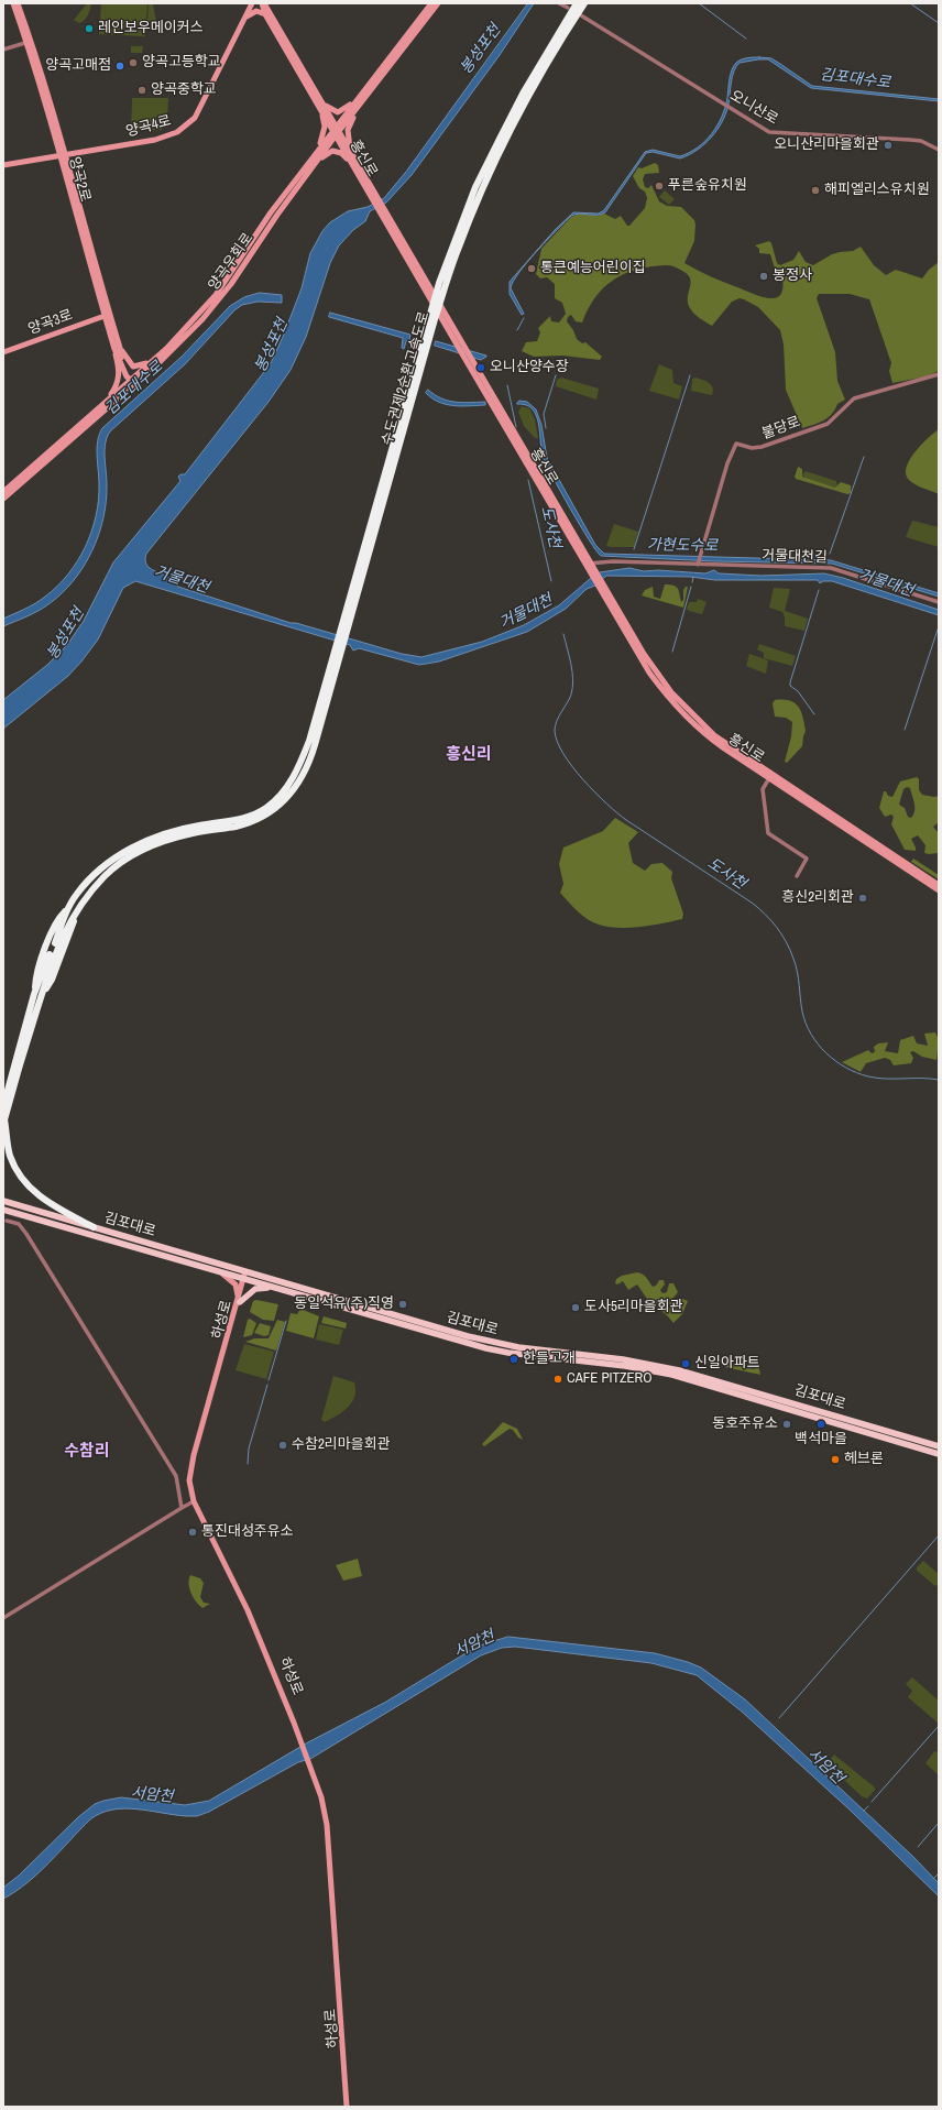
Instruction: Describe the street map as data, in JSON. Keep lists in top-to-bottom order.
{
  "streets": {
    "highway": ["수도권제2순환고속도로"],
    "main road": [
      "양곡4로",
      "흥신로",
      "양곡2로",
      "양곡우회로",
      "양곡3로",
      "김포대로",
      "하성로"
    ],
    "street": ["오니산로", "불당로", "거물대천길"]
  },
  "crossings": [
    ["양곡4로", "양곡2로"],
    ["흥신로", "양곡우회로"],
    ["양곡2로", "양곡우회로"],
    ["양곡2로", "양곡3로"],
    ["불당로", "거물대천길"],
    ["김포대로", "하성로"]
  ],
  "districts": ["흥신리", "수참리"],
  "water": [
    "봉성포천",
    "김포대수로",
    "도사천",
    "가현도수로",
    "거물대천",
    "서암천"
  ],
  "places": [
    "레인보우메이커스",
    "양곡고등학교",
    "양곡고매점",
    "양곡중학교",
    "오니산리마을회관",
    "푸른숲유치원",
    "해피엘리스유치원",
    "통큰예능어린이집",
    "봉정사",
    "오니산양수장",
    "흥신2리회관",
    "동일석유(주)직영",
    "도사5리마을회관",
    "한들고개",
    "신일아파트",
    "CAFE PITZERO",
    "동호주유소",
    "백석마을",
    "수참2리마을회관",
    "헤브론",
    "통진대성주유소"
  ]
}
